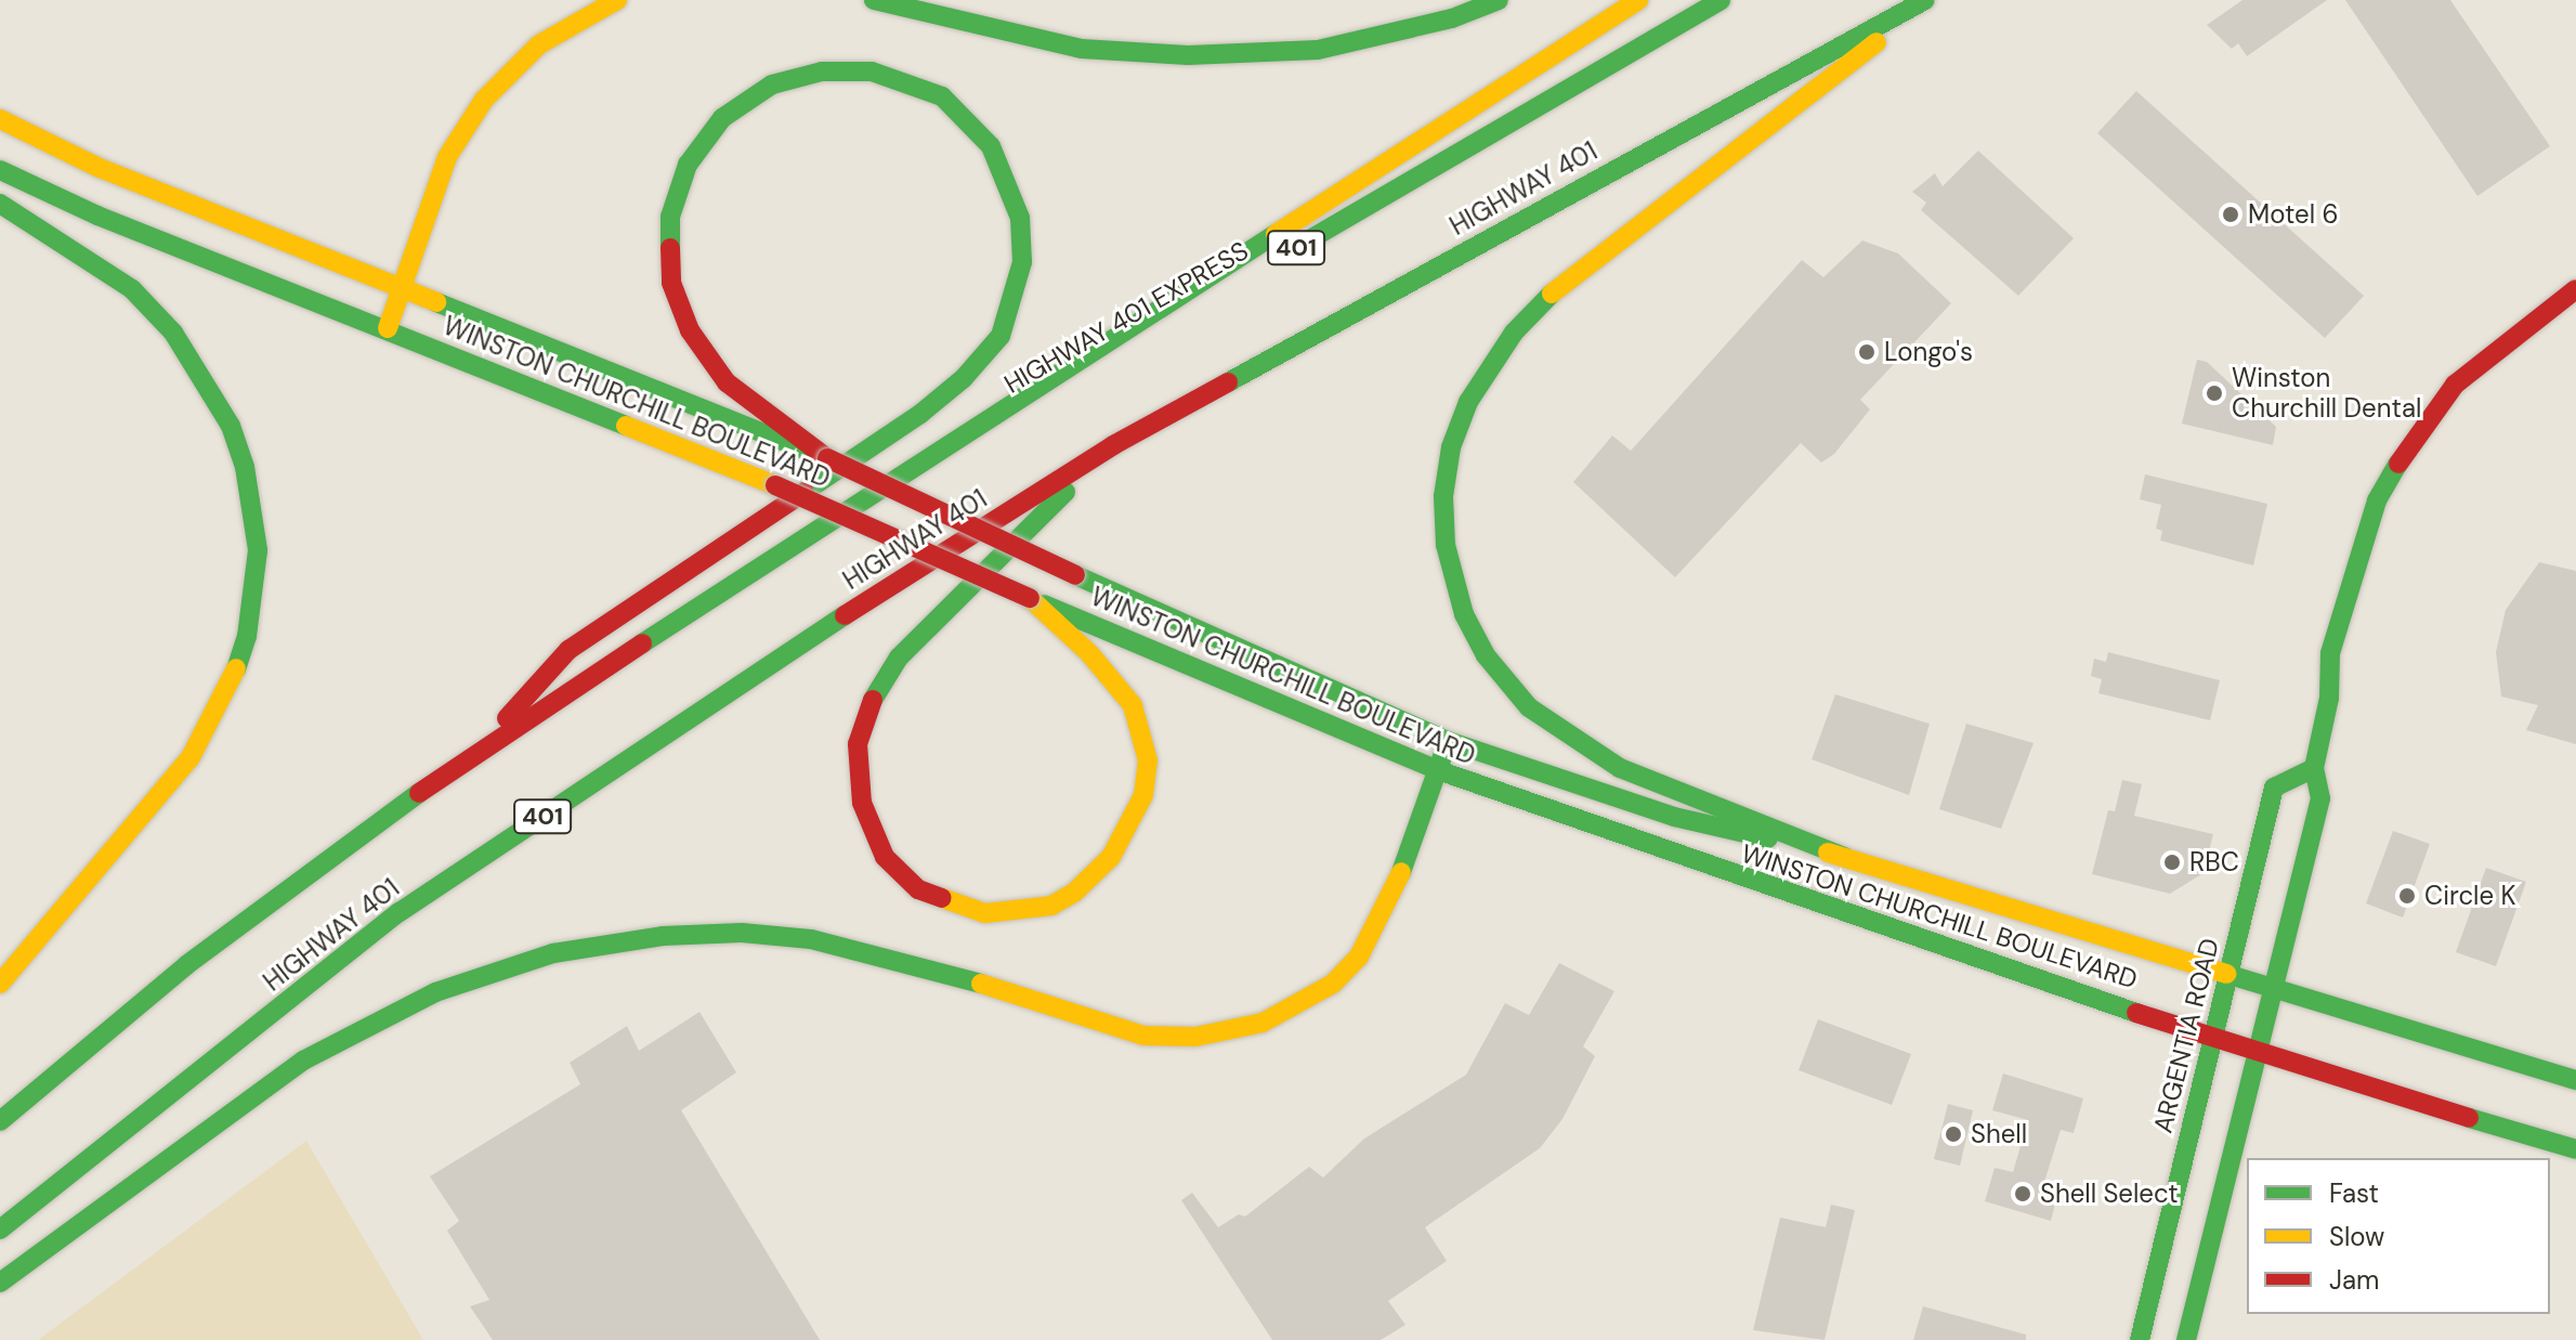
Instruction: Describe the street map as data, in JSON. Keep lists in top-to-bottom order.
{
  "streets": {
    "main road": [
      "HIGHWAY 401",
      "401",
      "HIGHWAY 401 EXPRESS",
      "WINSTON CHURCHILL BOULEVARD",
      "ARGENTIA ROAD"
    ]
  },
  "crossings": [
    ["401", "HIGHWAY 401 EXPRESS"],
    ["WINSTON CHURCHILL BOULEVARD", "ARGENTIA ROAD"]
  ],
  "places": [
    "Motel 6",
    "Longo's",
    "Winston Churchill Dental",
    "RBC",
    "Circle K",
    "Shell",
    "Shell Select"
  ],
  "legend": ["Fast", "Slow", "Jam"]
}
